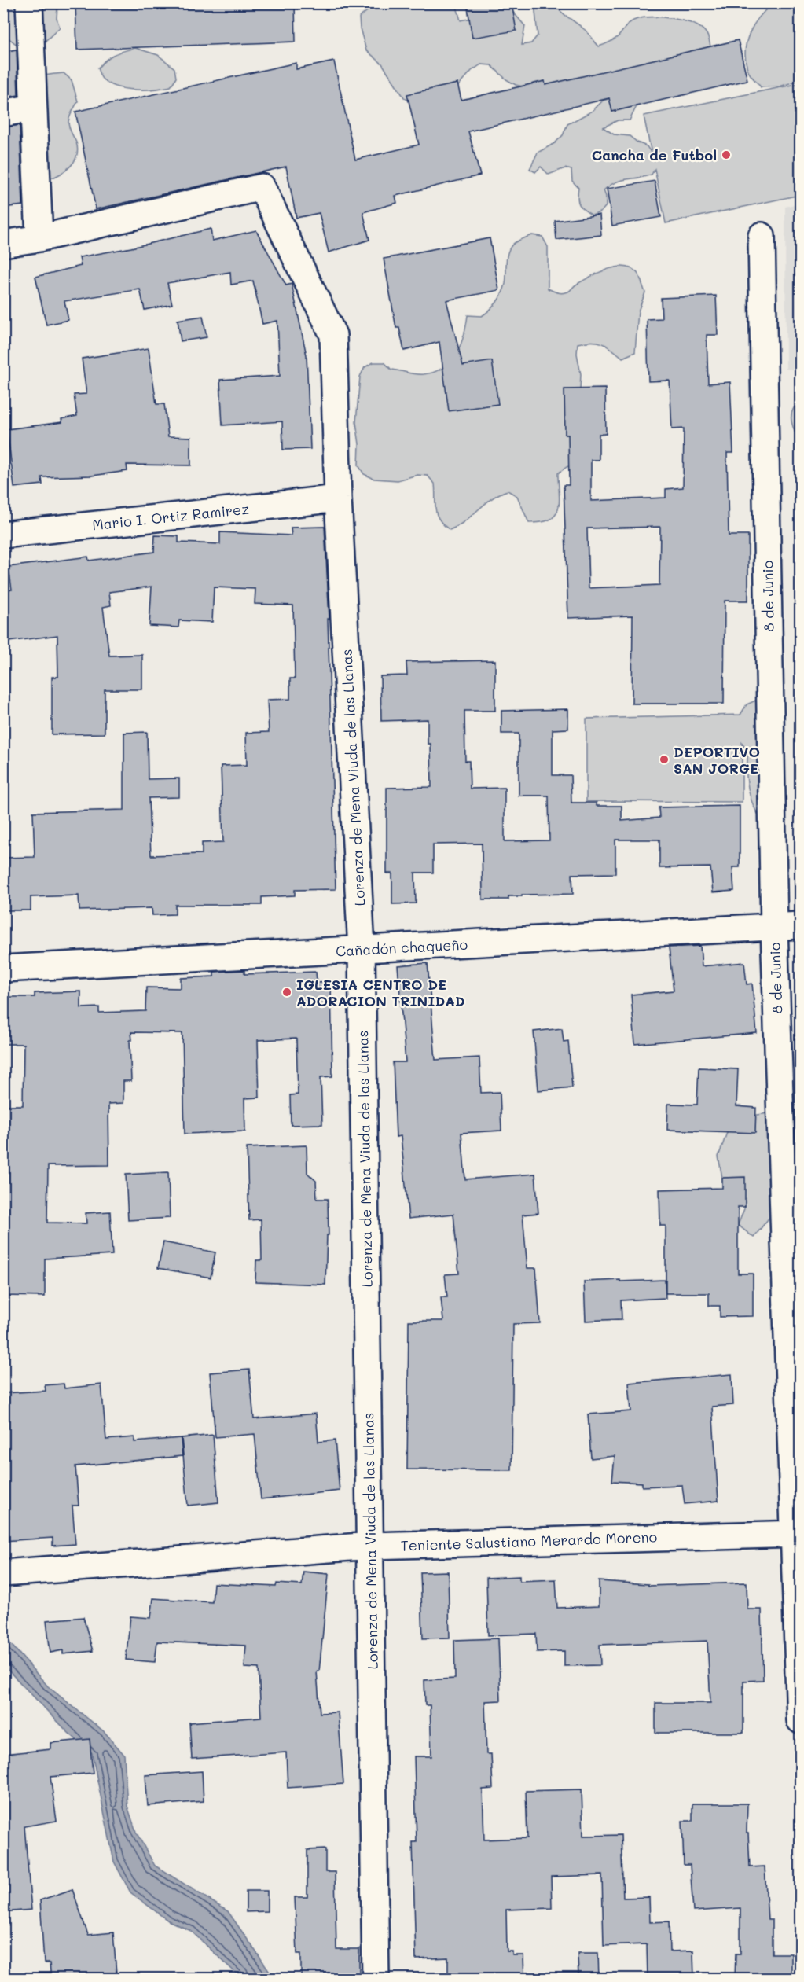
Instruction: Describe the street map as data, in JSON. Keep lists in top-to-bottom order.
{
  "streets": {
    "street": [
      "Mario I. Ortiz Ramirez",
      "8 de Junio",
      "Lorenza de Mena Viuda de las Llanas",
      "Cañadón chaqueño",
      "Teniente Salustiano Merardo Moreno"
    ]
  },
  "crossings": [
    ["Mario I. Ortiz Ramirez", "Lorenza de Mena Viuda de las Llanas"],
    ["8 de Junio", "Cañadón chaqueño"],
    ["8 de Junio", "Teniente Salustiano Merardo Moreno"],
    ["Lorenza de Mena Viuda de las Llanas", "Cañadón chaqueño"],
    ["Lorenza de Mena Viuda de las Llanas", "Teniente Salustiano Merardo Moreno"]
  ],
  "places": ["Cancha de Futbol", "DEPORTIVO SAN JORGE", "IGLESIA CENTRO DE ADORACION TRINIDAD"]
}
